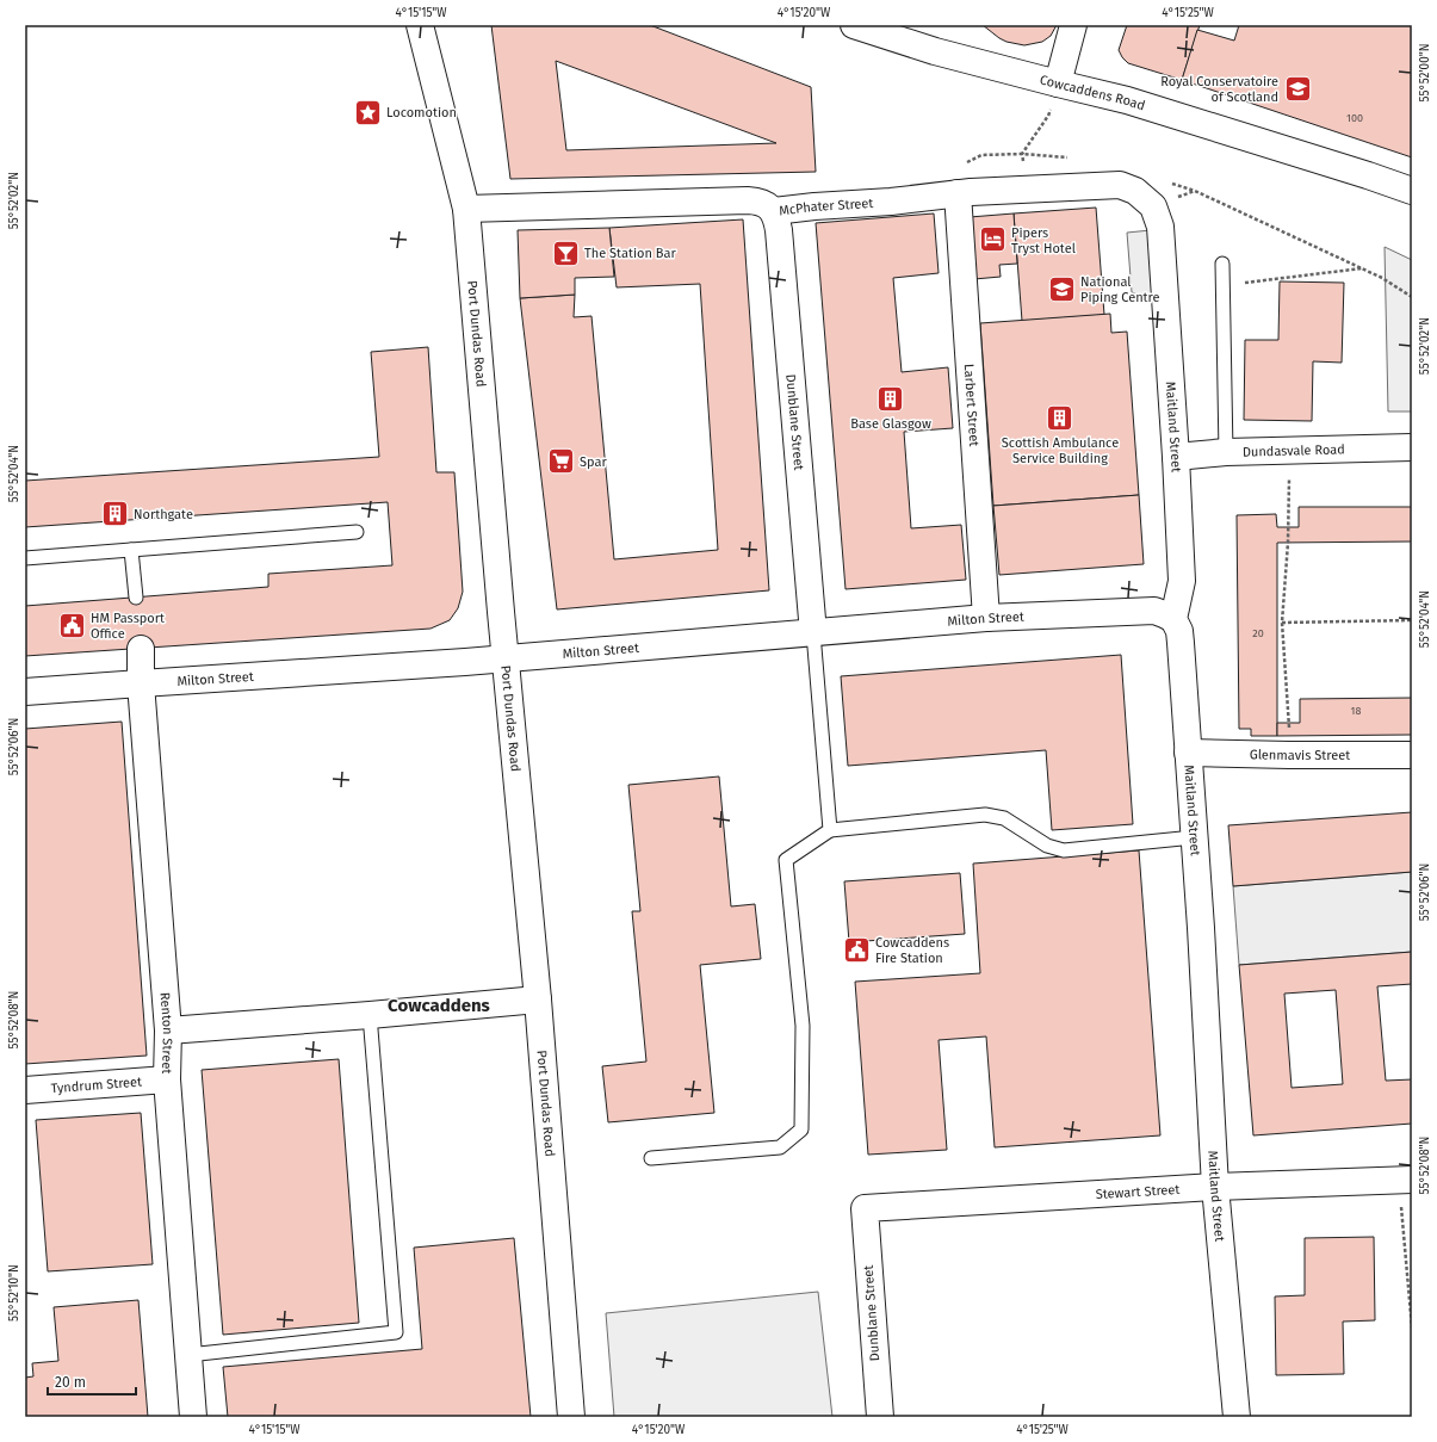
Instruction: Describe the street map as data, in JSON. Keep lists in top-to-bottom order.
{
  "streets": {
    "street": [
      "Cowcaddens Road",
      "McPhater Street",
      "Port Dundas Road",
      "Larbert Street",
      "Dunblane Street",
      "Maitland Street",
      "Dundasvale Road",
      "Milton Street",
      "Glenmavis Street",
      "Renton Street",
      "Tyndrum Street",
      "Stewart Street"
    ]
  },
  "crossings": [
    ["McPhater Street", "Port Dundas Road"],
    ["McPhater Street", "Larbert Street"],
    ["McPhater Street", "Dunblane Street"],
    ["McPhater Street", "Maitland Street"],
    ["Port Dundas Road", "Milton Street"],
    ["Larbert Street", "Milton Street"],
    ["Dunblane Street", "Milton Street"],
    ["Dunblane Street", "Stewart Street"],
    ["Maitland Street", "Dundasvale Road"],
    ["Maitland Street", "Milton Street"],
    ["Maitland Street", "Glenmavis Street"],
    ["Maitland Street", "Stewart Street"],
    ["Milton Street", "Renton Street"],
    ["Renton Street", "Tyndrum Street"]
  ],
  "districts": ["Cowcaddens"],
  "places": {
    "school or university": ["Royal Conservatoire of Scotland", "National Piping Centre"],
    "place": ["Locomotion"],
    "hotel": ["Pipers Tryst Hotel"],
    "bar": ["The Station Bar"],
    "building": ["Base Glasgow", "Scottish Ambulance Service Building", "Northgate"],
    "supermarket": ["Spar"],
    "public building": ["HM Passport Office", "Cowcaddens Fire Station"]
  },
  "house_numbers": ["100", "20", "18"],
  "scale_bar": "20 m",
  "coordinates": [
    "4°15'15\"W",
    "4°15'20\"W",
    "4°15'25\"W",
    "55°52'00\"N",
    "55°52'02\"N",
    "55°52'04\"N",
    "55°52'06\"N",
    "55°52'08\"N",
    "55°52'10\"N"
  ]
}
